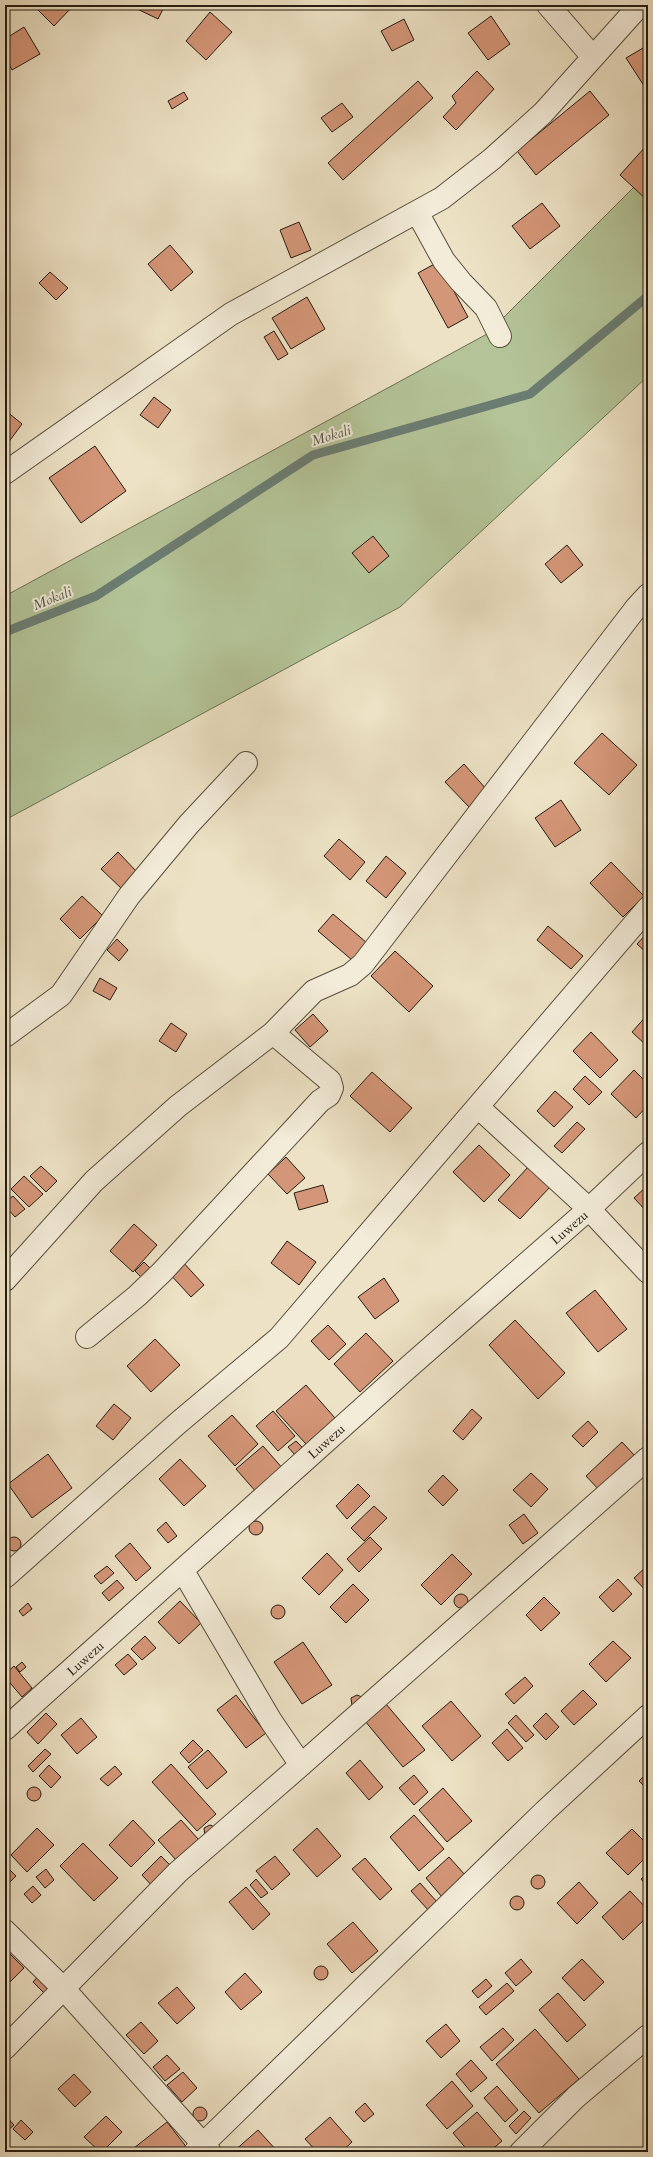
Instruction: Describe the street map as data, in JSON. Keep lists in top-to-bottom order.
{
  "streets": {
    "street": ["Luwezu"]
  },
  "water": ["Mokali"]
}
